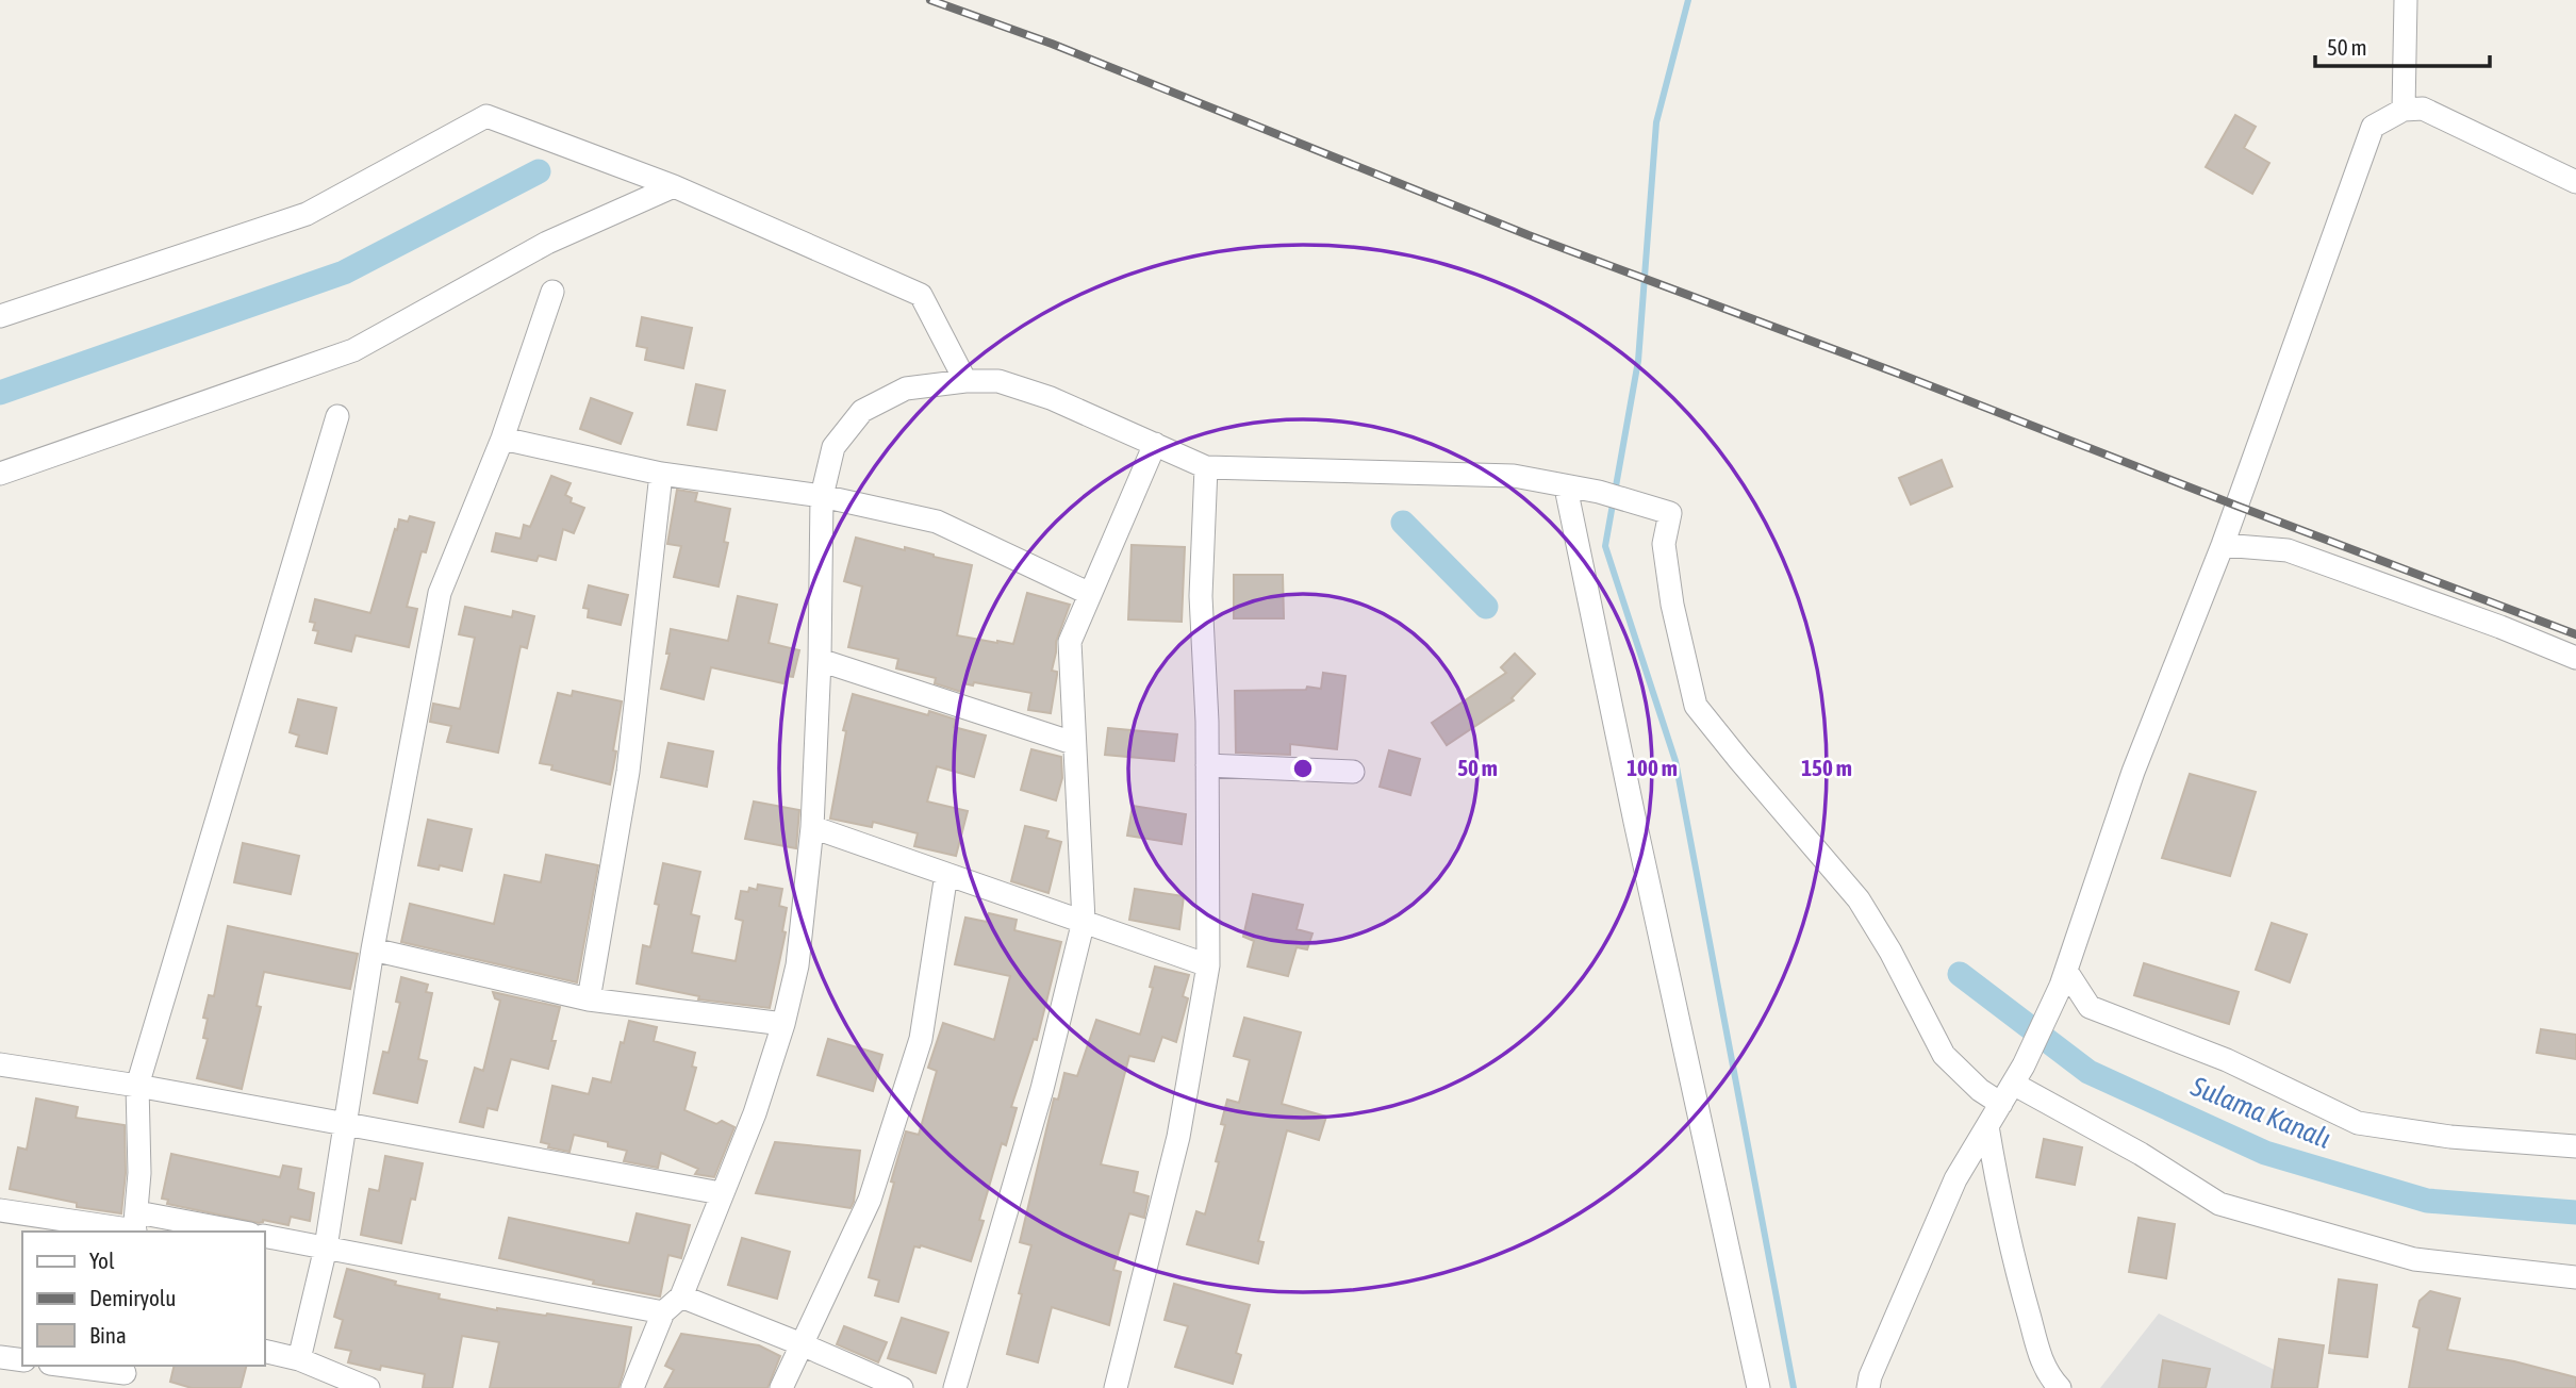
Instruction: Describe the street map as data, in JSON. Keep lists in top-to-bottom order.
{
  "water": ["Sulama Kanalı"],
  "legend": ["Yol", "Demiryolu", "Bina"],
  "scale_bar": "50 m",
  "rings": ["50 m", "100 m", "150 m"]
}
